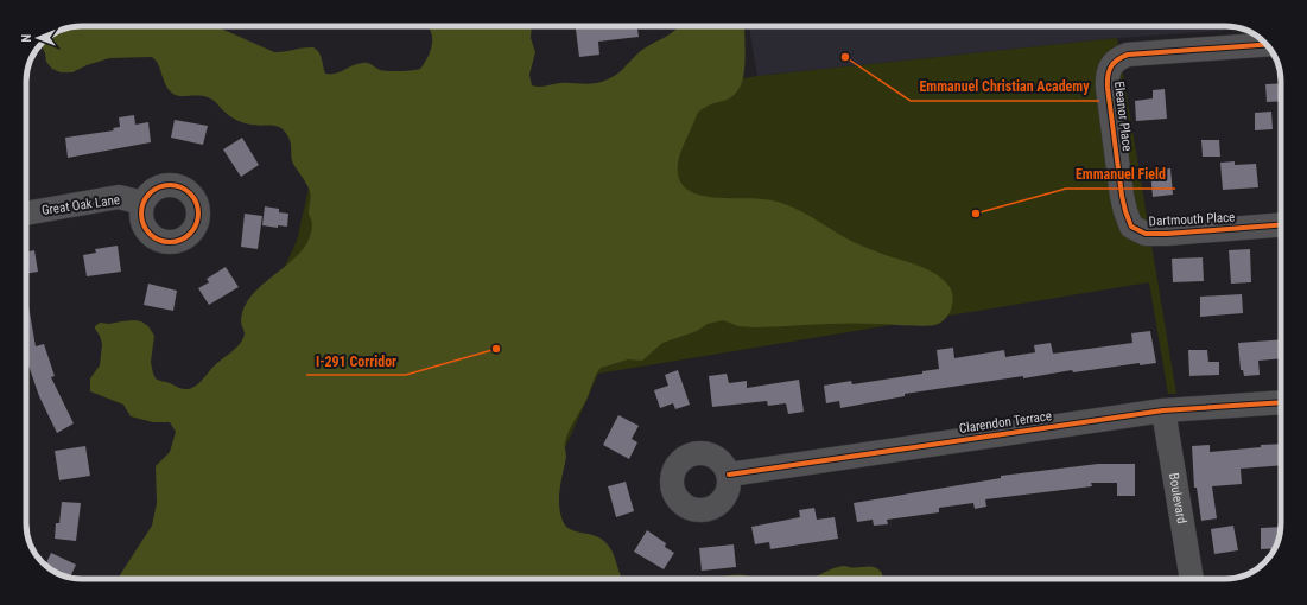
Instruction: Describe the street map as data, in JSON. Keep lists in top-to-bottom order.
{
  "streets": {
    "street": [
      "Eleanor Place",
      "Great Oak Lane",
      "Dartmouth Place",
      "Clarendon Terrace",
      "Boulevard"
    ]
  },
  "crossings": [
    ["Eleanor Place", "Dartmouth Place"],
    ["Clarendon Terrace", "Boulevard"]
  ],
  "places": ["Emmanuel Christian Academy", "Emmanuel Field", "I-291 Corridor"],
  "north": "left"
}
